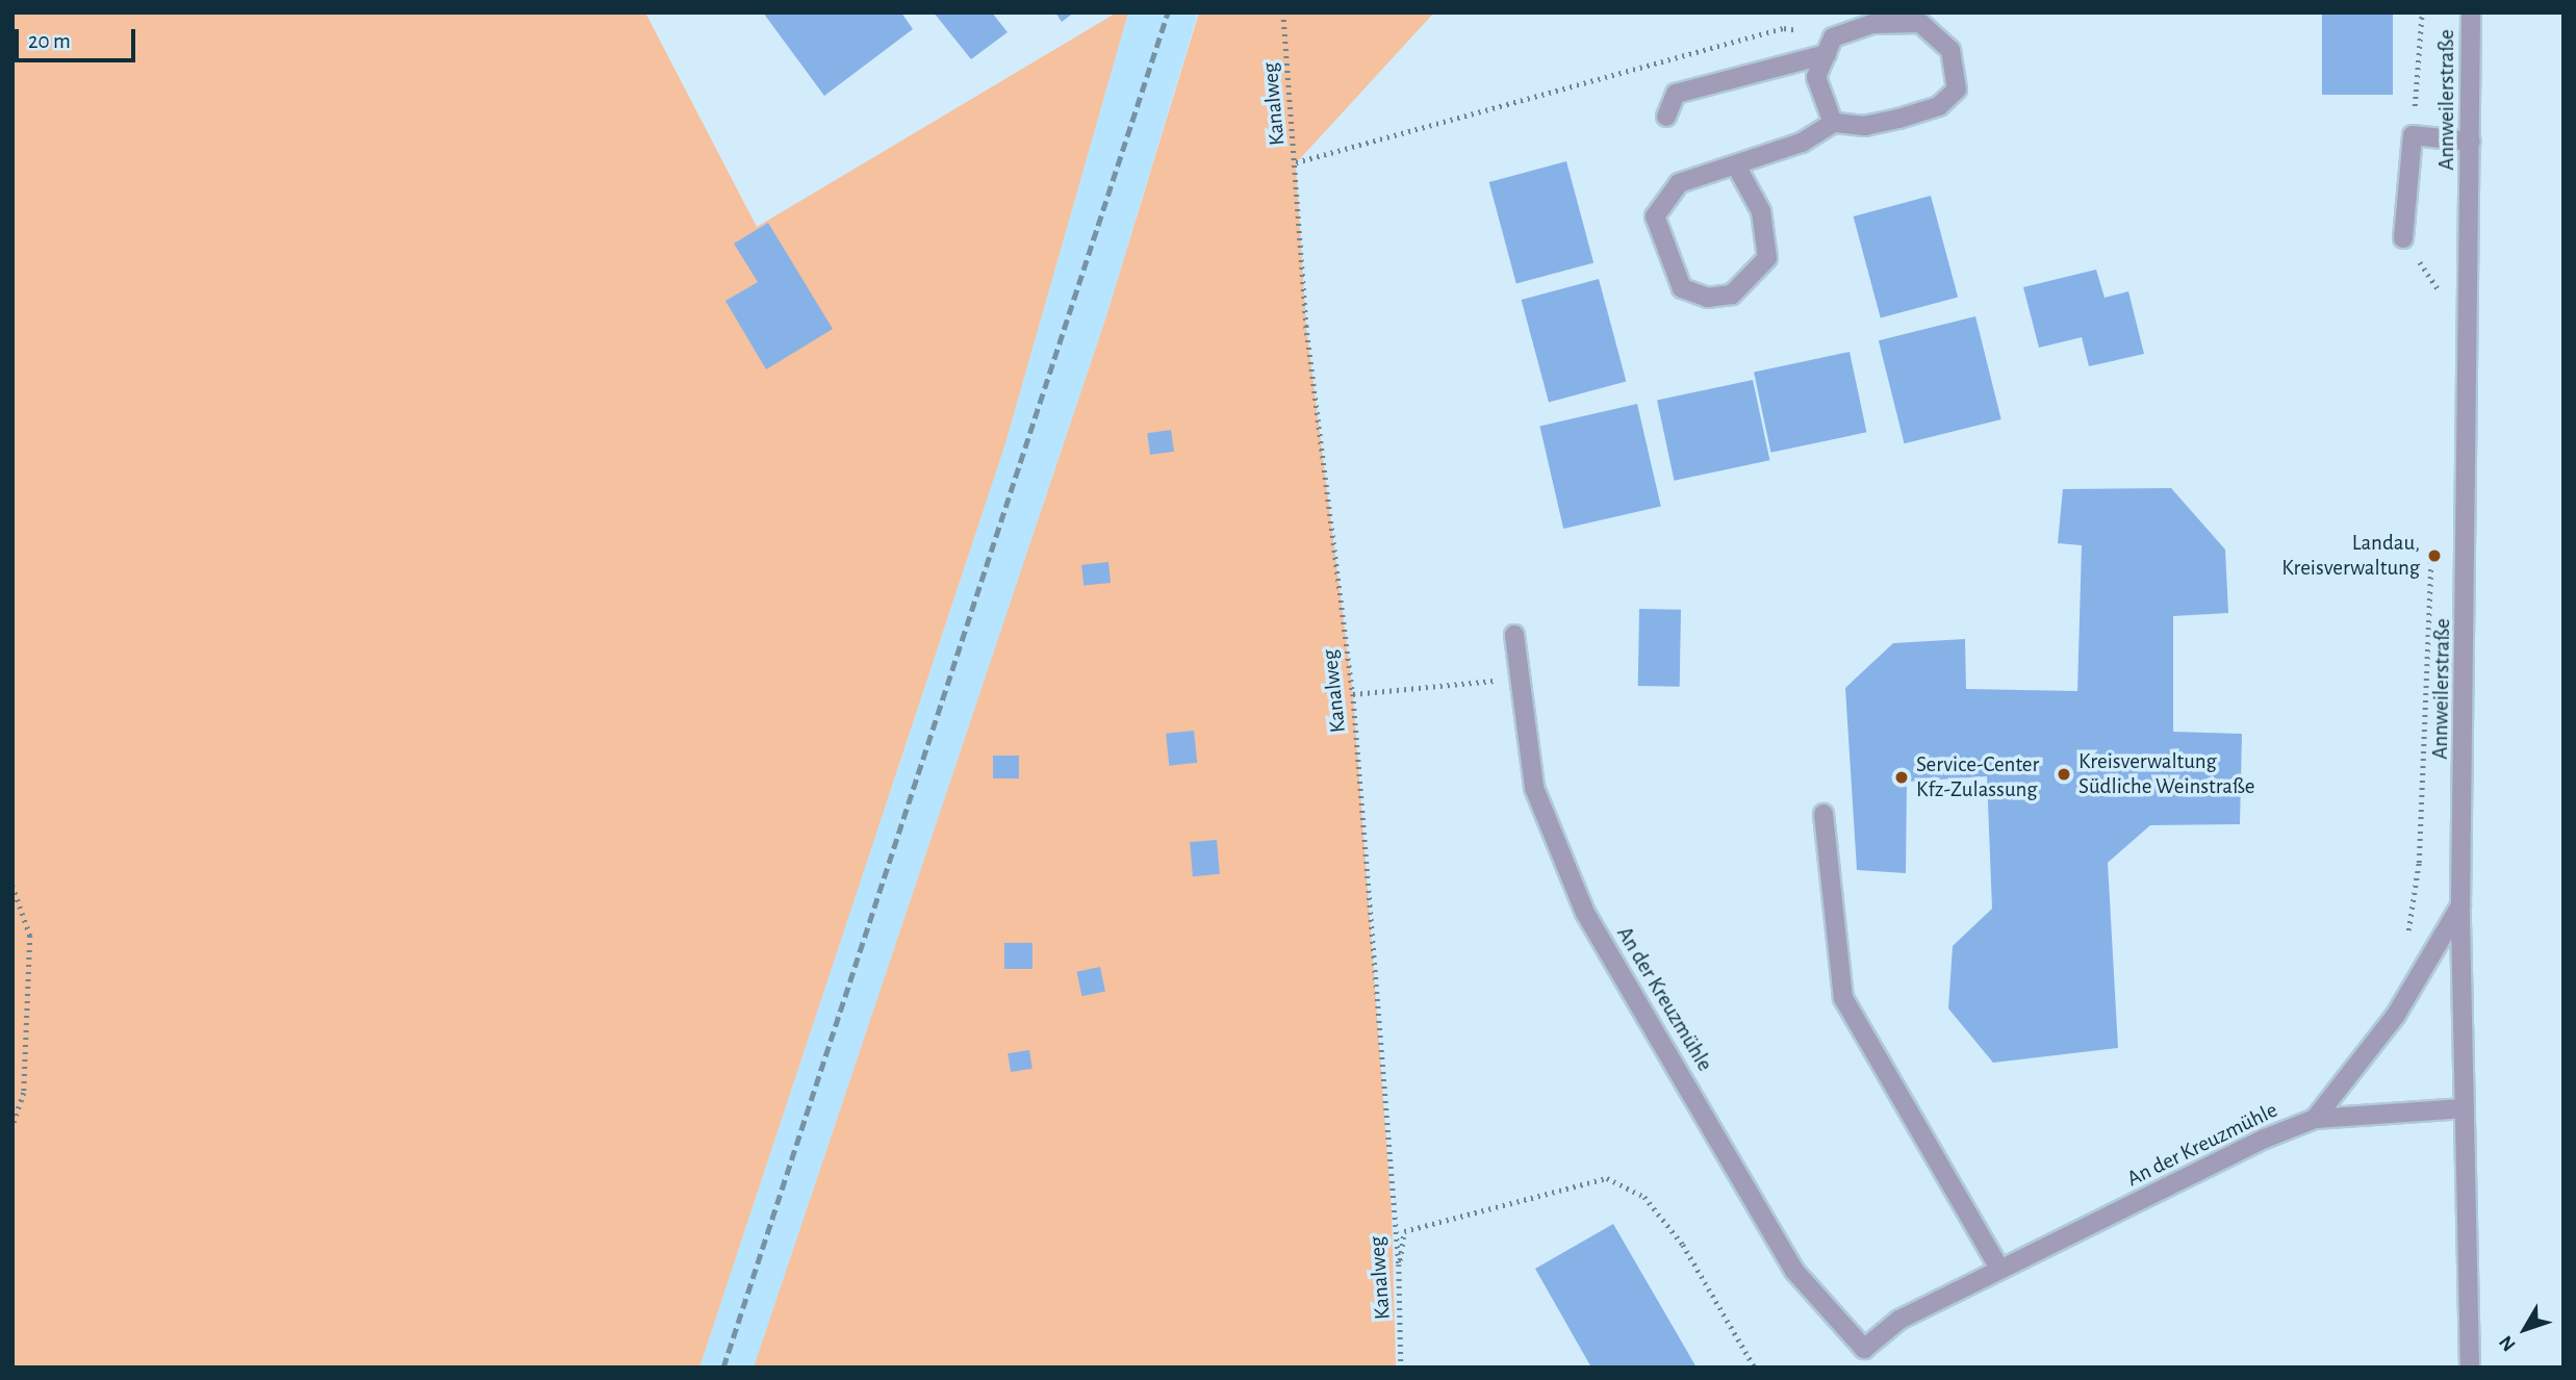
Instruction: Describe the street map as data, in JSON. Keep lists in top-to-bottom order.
{
  "streets": {
    "street": ["Annweilerstraße", "An der Kreuzmühle"],
    "path": ["Kanalweg"]
  },
  "crossings": [
    ["Annweilerstraße", "An der Kreuzmühle"]
  ],
  "places": ["Landau, Kreisverwaltung", "Kreisverwaltung Südliche Weinstraße", "Service-Center Kfz-Zulassung"],
  "scale_bar": "20 m",
  "north": "bottom left"
}
